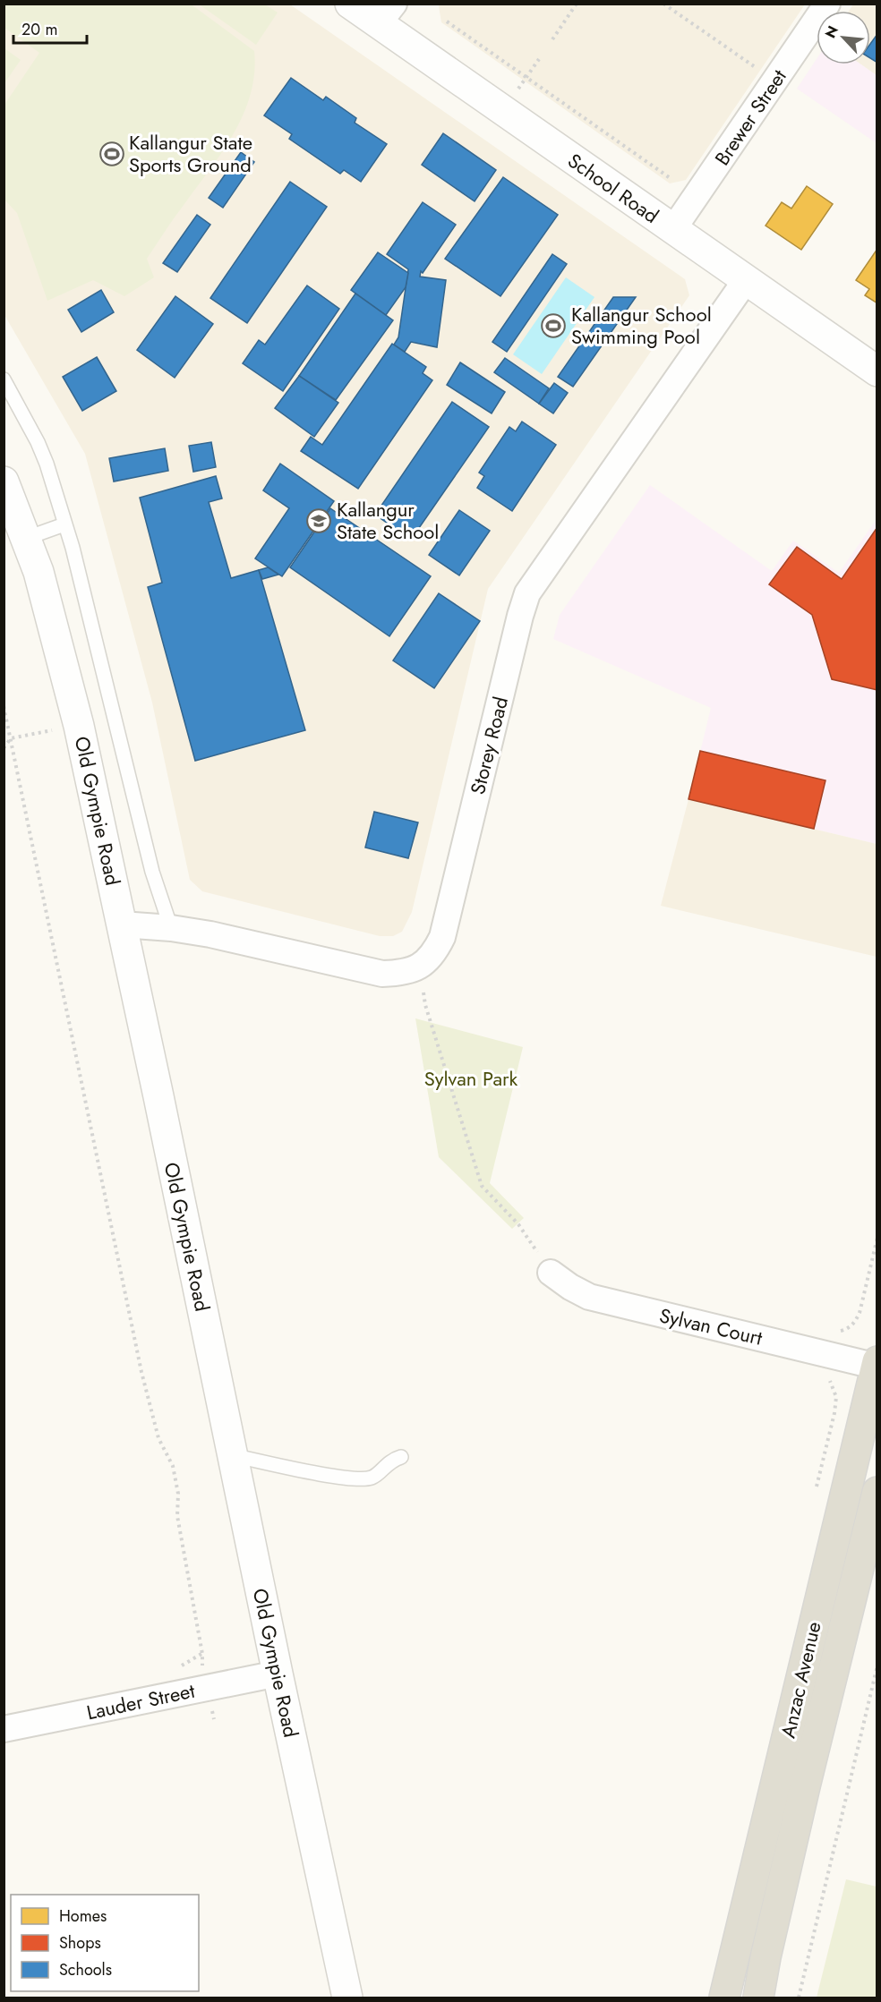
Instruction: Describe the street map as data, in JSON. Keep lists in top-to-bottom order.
{
  "streets": {
    "highway": ["Anzac Avenue"],
    "main road": ["School Road", "Old Gympie Road"],
    "street": [
      "Brewer Street",
      "Storey Road",
      "Sylvan Court",
      "Lauder Street"
    ]
  },
  "crossings": [
    ["Brewer Street", "School Road"],
    ["School Road", "Storey Road"],
    ["Old Gympie Road", "Lauder Street"],
    ["Sylvan Court", "Anzac Avenue"]
  ],
  "parks": ["Sylvan Park"],
  "places": {
    "sports": ["Kallangur State Sports Ground", "Kallangur School Swimming Pool"],
    "school or university": ["Kallangur State School"]
  },
  "legend": ["Homes", "Shops", "Schools"],
  "scale_bar": "20 m",
  "north": "top left"
}
